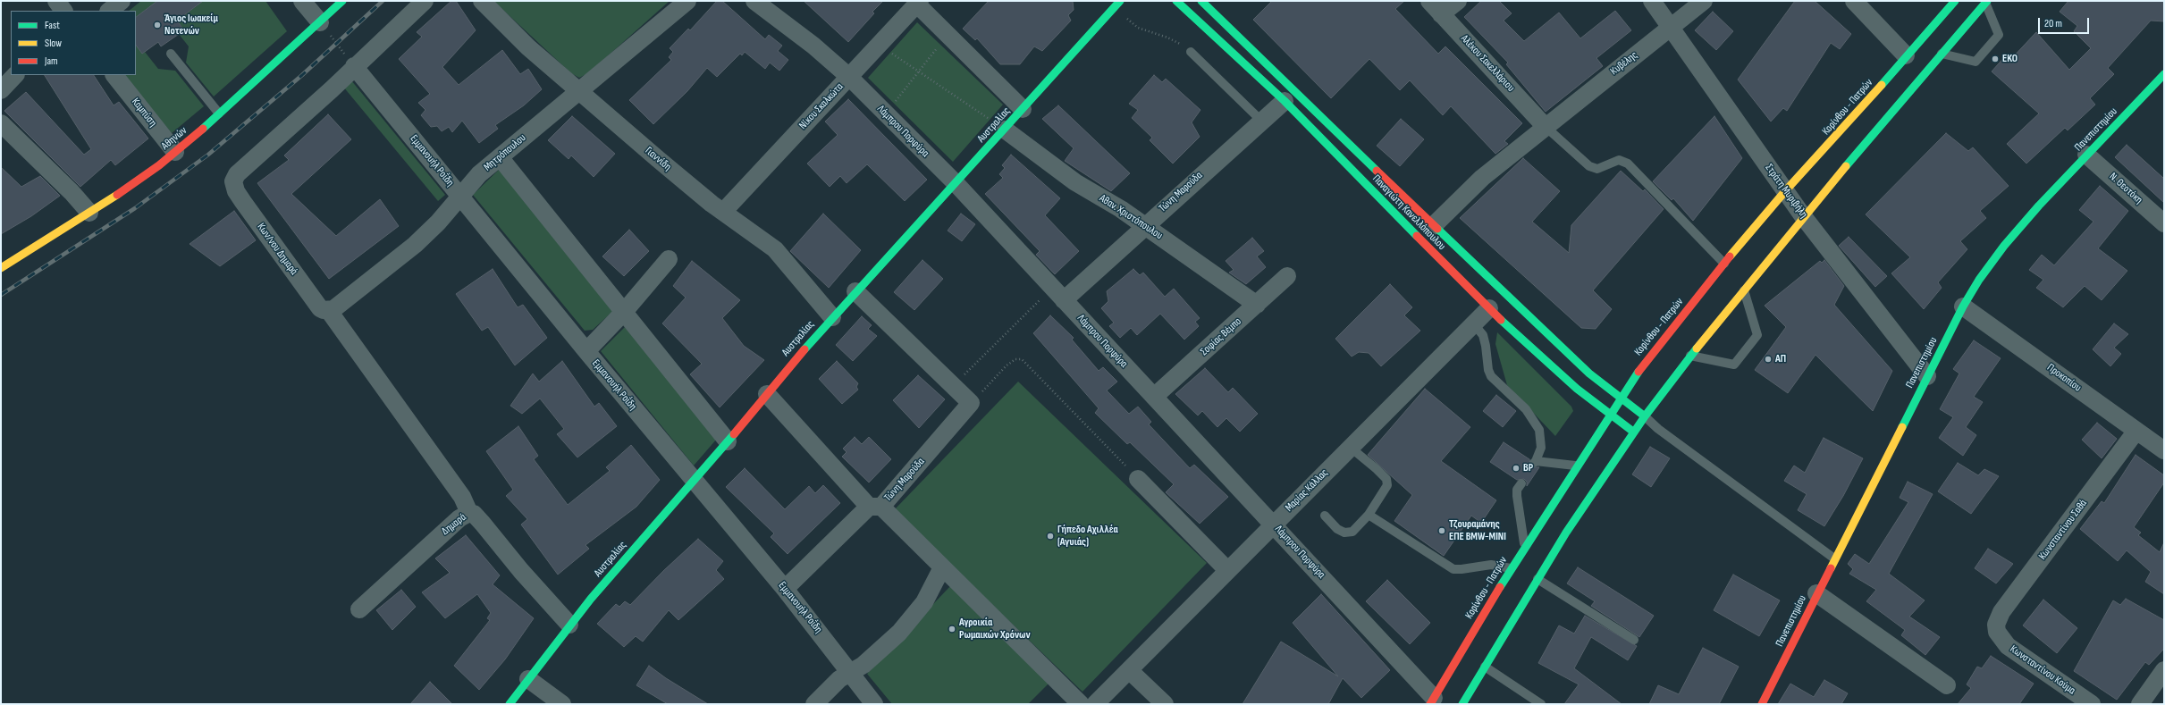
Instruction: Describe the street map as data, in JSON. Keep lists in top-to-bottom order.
{
  "streets": {
    "main road": [
      "Κορίνθου - Πατρών",
      "Αυστραλίας",
      "Πανεπιστημίου",
      "Αθηνών",
      "Παναγιώτη Κανελλόπουλου"
    ],
    "street": [
      "Αλέκου Σακελλάριου",
      "Κυβέλης",
      "Νίκου Σκαλκώτα",
      "Καμπύση",
      "Λάμπρου Πορφύρα",
      "Μητρόπουλου",
      "Γιαννίδη",
      "Εμμανουήλ Ροΐδη",
      "Ν. Θεοτόκη",
      "Στράτη Μυριβήλη",
      "Τώνη Μαρούδα",
      "Αθαν. Χριστόπουλου",
      "Κων/νου Δημαρά",
      "Σοφίας Βέμπο",
      "Προκοπίου",
      "Μαρίας Κάλλας",
      "Δημαρά",
      "Κωνσταντίνου Σαθά",
      "Κωνσταντίνου Κούμα"
    ]
  },
  "crossings": [
    ["Αλέκου Σακελλάριου", "Κυβέλης"],
    ["Κυβέλης", "Στράτη Μυριβήλη"],
    ["Κυβέλης", "Παναγιώτη Κανελλόπουλου"],
    ["Νίκου Σκαλκώτα", "Λάμπρου Πορφύρα"],
    ["Νίκου Σκαλκώτα", "Γιαννίδη"],
    ["Κορίνθου - Πατρών", "Λάμπρου Πορφύρα"],
    ["Κορίνθου - Πατρών", "Στράτη Μυριβήλη"],
    ["Κορίνθου - Πατρών", "Παναγιώτη Κανελλόπουλου"],
    ["Καμπύση", "Αθηνών"],
    ["Αυστραλίας", "Λάμπρου Πορφύρα"],
    ["Αυστραλίας", "Γιαννίδη"],
    ["Αυστραλίας", "Εμμανουήλ Ροΐδη"],
    ["Αυστραλίας", "Αθαν. Χριστόπουλου"],
    ["Αυστραλίας", "Δημαρά"],
    ["Πανεπιστημίου", "Ν. Θεοτόκη"],
    ["Πανεπιστημίου", "Στράτη Μυριβήλη"],
    ["Πανεπιστημίου", "Προκοπίου"],
    ["Λάμπρου Πορφύρα", "Τώνη Μαρούδα"],
    ["Λάμπρου Πορφύρα", "Σοφίας Βέμπο"],
    ["Λάμπρου Πορφύρα", "Μαρίας Κάλλας"],
    ["Μητρόπουλου", "Γιαννίδη"],
    ["Μητρόπουλου", "Εμμανουήλ Ροΐδη"],
    ["Μητρόπουλου", "Κων/νου Δημαρά"],
    ["Εμμανουήλ Ροΐδη", "Τώνη Μαρούδα"],
    ["Εμμανουήλ Ροΐδη", "Κων/νου Δημαρά"],
    ["Τώνη Μαρούδα", "Παναγιώτη Κανελλόπουλου"],
    ["Τώνη Μαρούδα", "Αθαν. Χριστόπουλου"],
    ["Παναγιώτη Κανελλόπουλου", "Μαρίας Κάλλας"],
    ["Αθαν. Χριστόπουλου", "Σοφίας Βέμπο"],
    ["Κων/νου Δημαρά", "Δημαρά"],
    ["Προκοπίου", "Κωνσταντίνου Σαθά"],
    ["Κωνσταντίνου Σαθά", "Κωνσταντίνου Κούμα"]
  ],
  "places": [
    "Άγιος Ιωακείμ Νοτενών",
    "EKO",
    "ΑΠ",
    "BP",
    "Τζουραμάνης ΕΠΕ BMW-MINI",
    "Γήπεδο Αχιλλέα (Αγυιάς)",
    "Αγροικία Ρωμαικών Χρόνων"
  ],
  "legend": ["Fast", "Slow", "Jam"],
  "scale_bar": "20 m"
}
